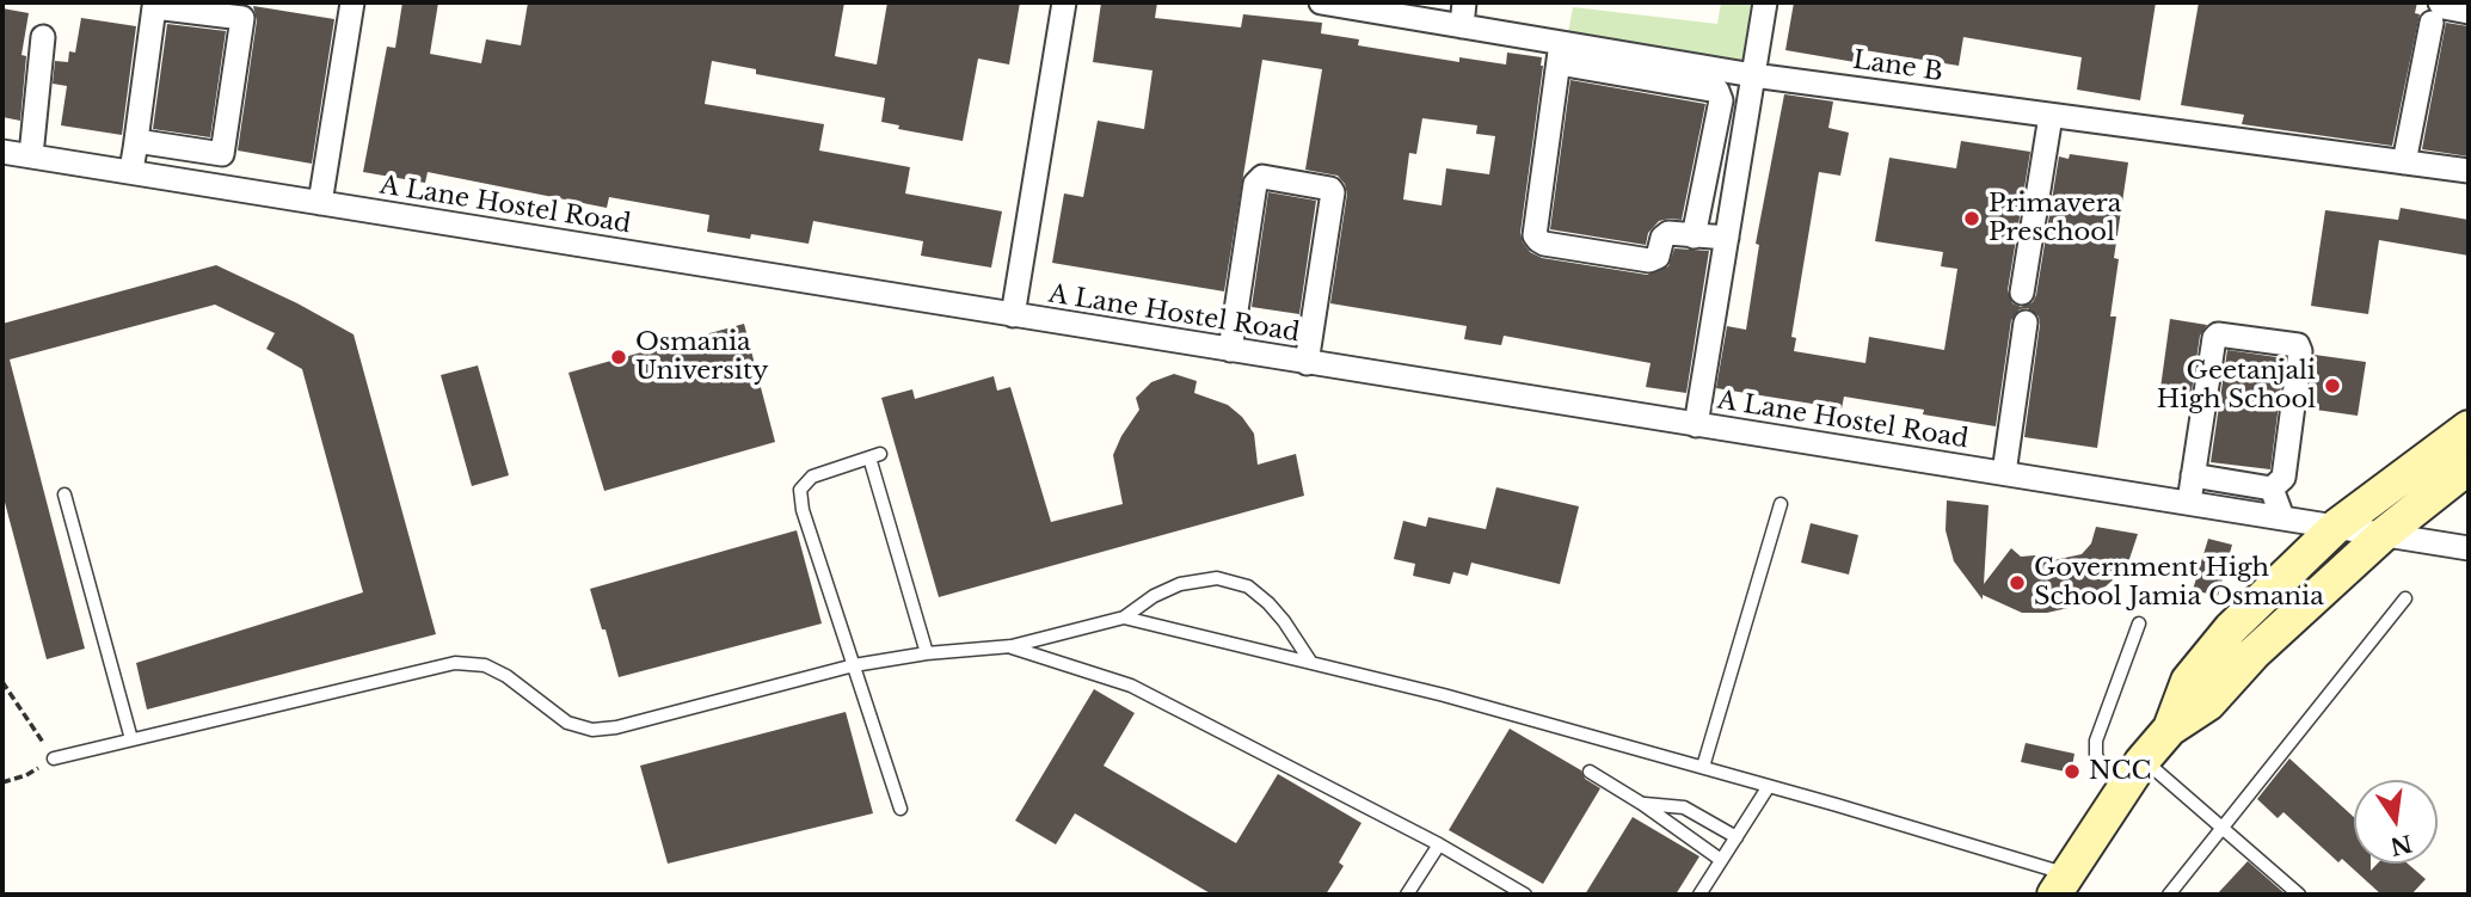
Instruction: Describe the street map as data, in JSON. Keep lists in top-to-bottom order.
{
  "streets": {
    "street": ["Lane B", "A Lane Hostel Road"]
  },
  "places": [
    "Primavera Preschool",
    "Osmania University",
    "Geetanjali High School",
    "Government High School Jamia Osmania",
    "NCC"
  ],
  "north": "bottom"
}
